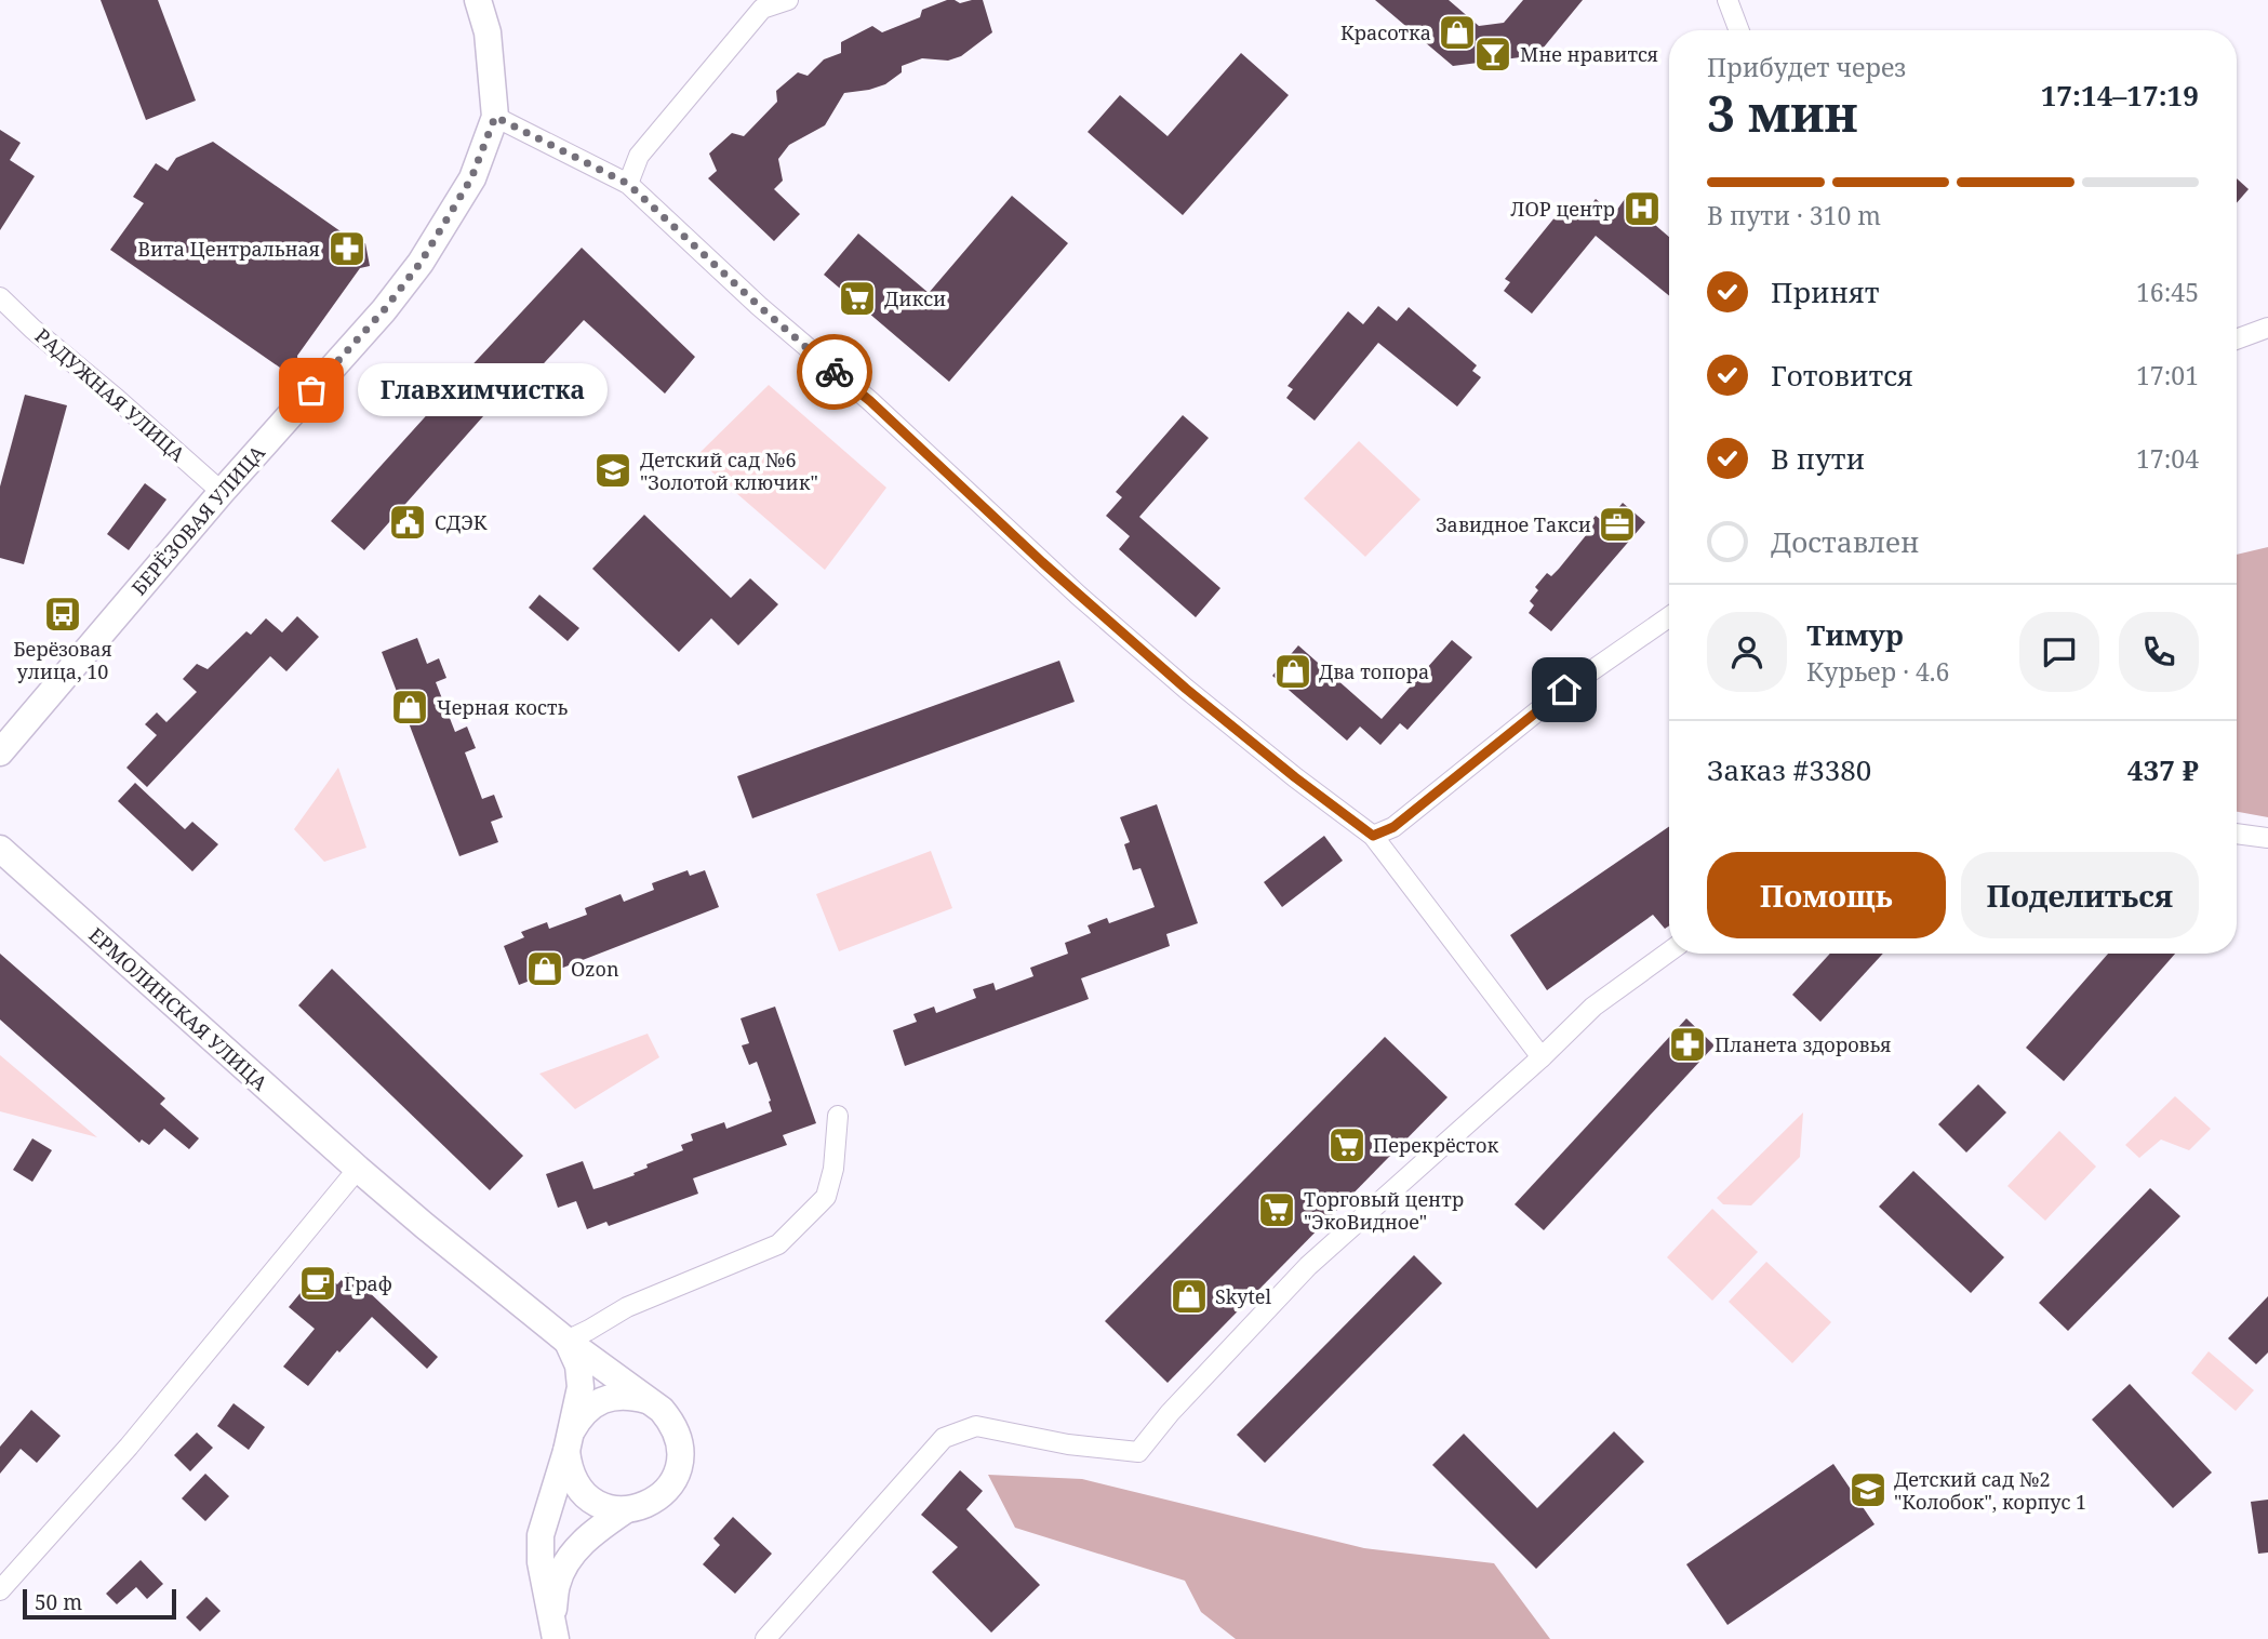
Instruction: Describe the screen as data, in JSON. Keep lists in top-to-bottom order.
{
  "streets": {
    "street": ["РАДУЖНАЯ УЛИЦА", "БЕРЁЗОВАЯ УЛИЦА", "ЕРМОЛИНСКАЯ УЛИЦА"]
  },
  "crossings": [
    ["РАДУЖНАЯ УЛИЦА", "БЕРЁЗОВАЯ УЛИЦА"]
  ],
  "places": {
    "shop": [
      "Красотка",
      "Два топора",
      "Черная кость",
      "Ozon",
      "Skytel"
    ],
    "bar": ["Мне нравится"],
    "hospital": ["ЛОР центр"],
    "pharmacy": ["Вита Центральная", "Планета здоровья"],
    "supermarket": ["Дикси", "Перекрёсток", "Торговый центр \"ЭкоВидное\""],
    "other": ["Главхимчистка"],
    "school or university": ["Детский сад №6 \"Золотой ключик\"", "Детский сад №2 \"Колобок\", корпус 1"],
    "public building": ["СДЭК"],
    "office": ["Завидное Такси"],
    "bus stop": ["Берёзовая улица, 10"],
    "cafe": ["Граф"]
  },
  "scale_bar": "50 m",
  "page": {
    "heading": ["3 мин", "Прибудет через", "17:14–17:19"],
    "panel": [
      "Тимур",
      "Курьер · 4.6",
      "Заказ #3380",
      "437 ₽"
    ],
    "bar": "В пути · 310 m",
    "list": [
      ["Принят", "16:45"],
      ["Готовится", "17:01"],
      ["В пути", "17:04"],
      "Доставлен"
    ],
    "bubble": "Главхимчистка",
    "buttons": ["Помощь", "Поделиться"],
    "scale": "50 m"
  }
}
